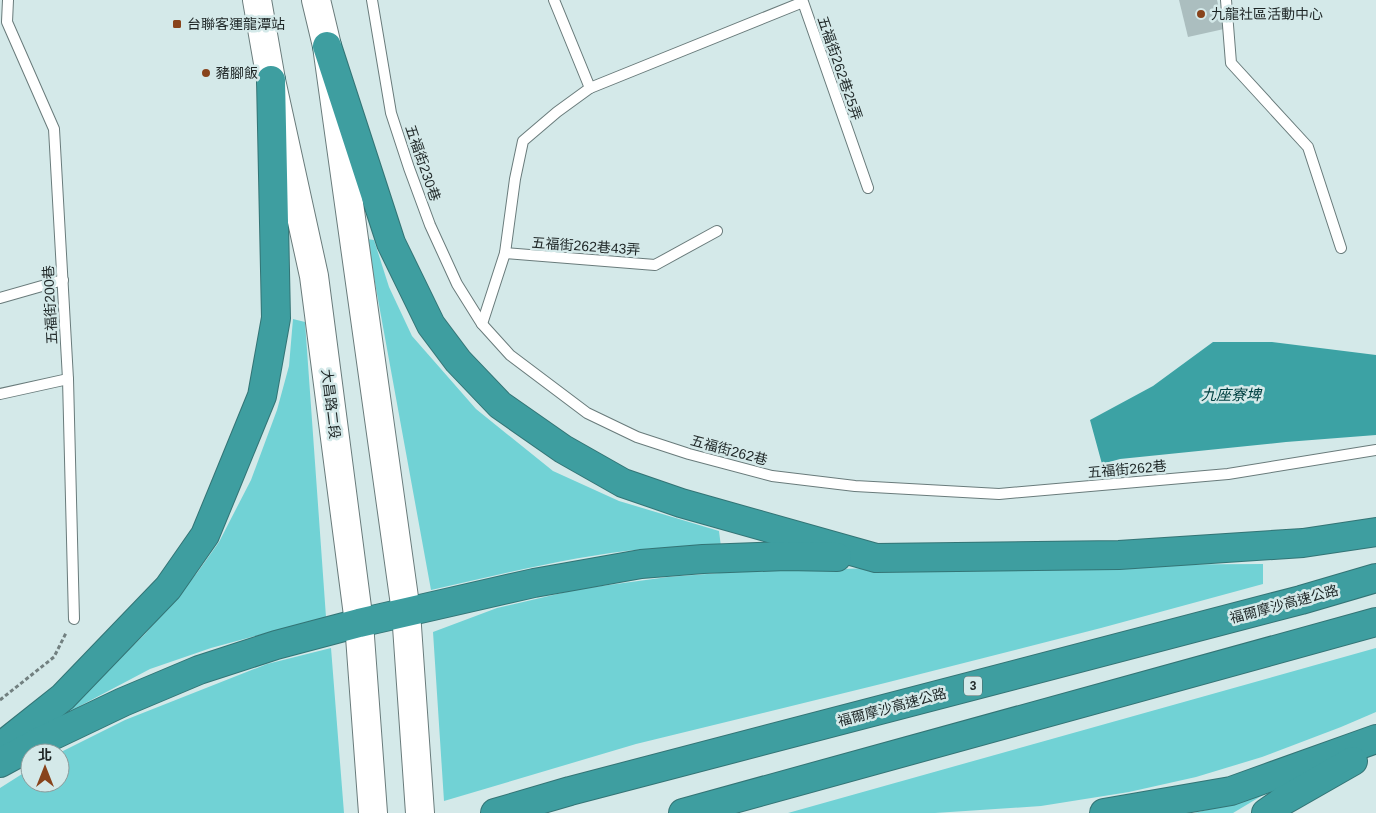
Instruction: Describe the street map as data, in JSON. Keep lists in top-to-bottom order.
{
  "streets": {
    "highway": ["福爾摩沙高速公路", "3"],
    "main road": ["大昌路二段"],
    "lane": [
      "五福街262巷25弄",
      "五福街230巷",
      "五福街262巷43弄",
      "五福街200巷",
      "五福街262巷"
    ]
  },
  "crossings": [
    ["五福街230巷", "五福街262巷"]
  ],
  "water": ["九座寮埤"],
  "places": {
    "other": ["九龍社區活動中心", "豬腳飯"],
    "transit": ["台聯客運龍潭站"]
  },
  "north": "top"
}
